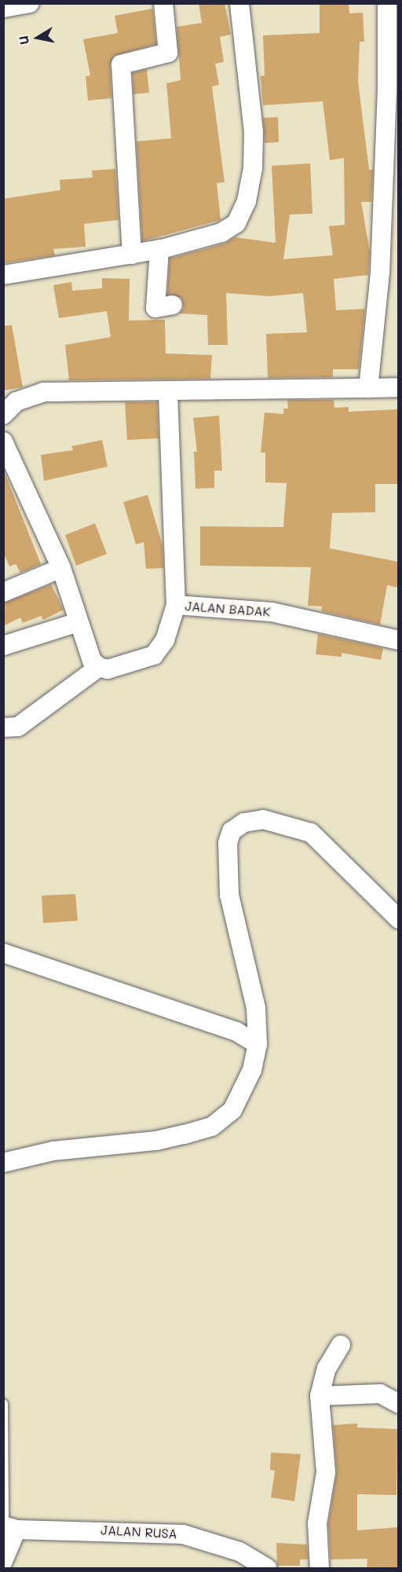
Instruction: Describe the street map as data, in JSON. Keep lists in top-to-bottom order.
{
  "streets": {
    "street": ["JALAN BADAK", "JALAN RUSA"]
  },
  "north": "left"
}
